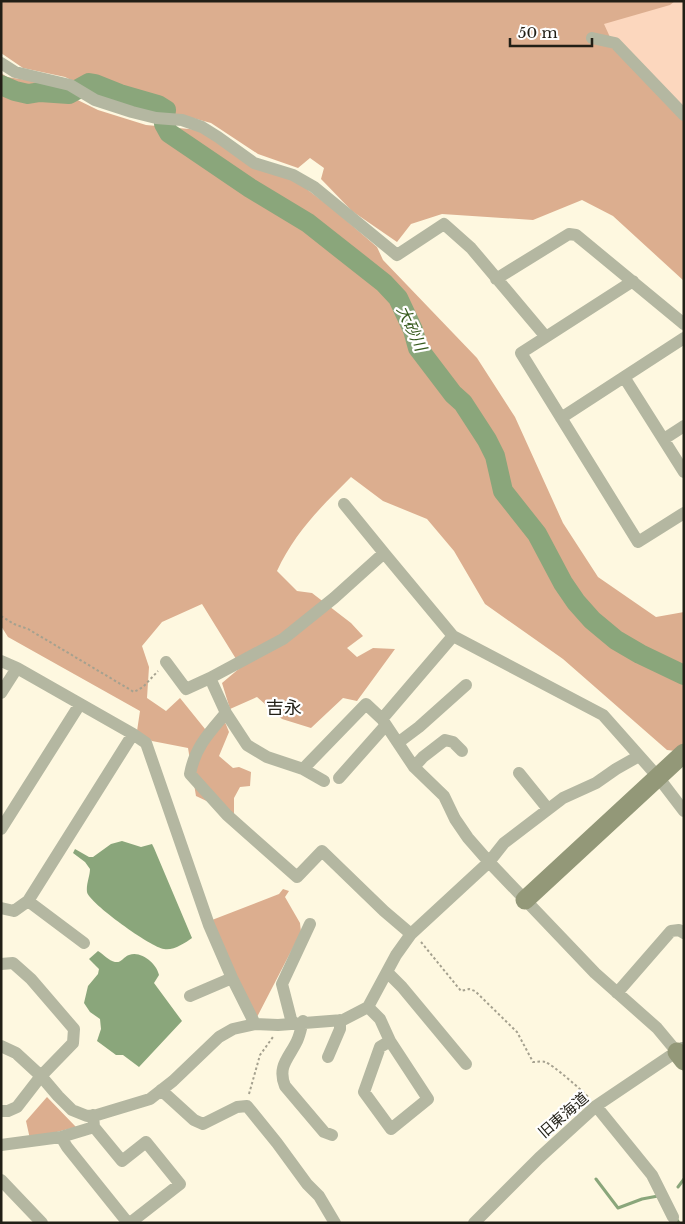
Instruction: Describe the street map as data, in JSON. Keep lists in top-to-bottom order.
{
  "streets": {
    "street": ["旧東海道"]
  },
  "districts": ["吉永"],
  "water": ["大砂川"],
  "scale_bar": "50 m"
}
